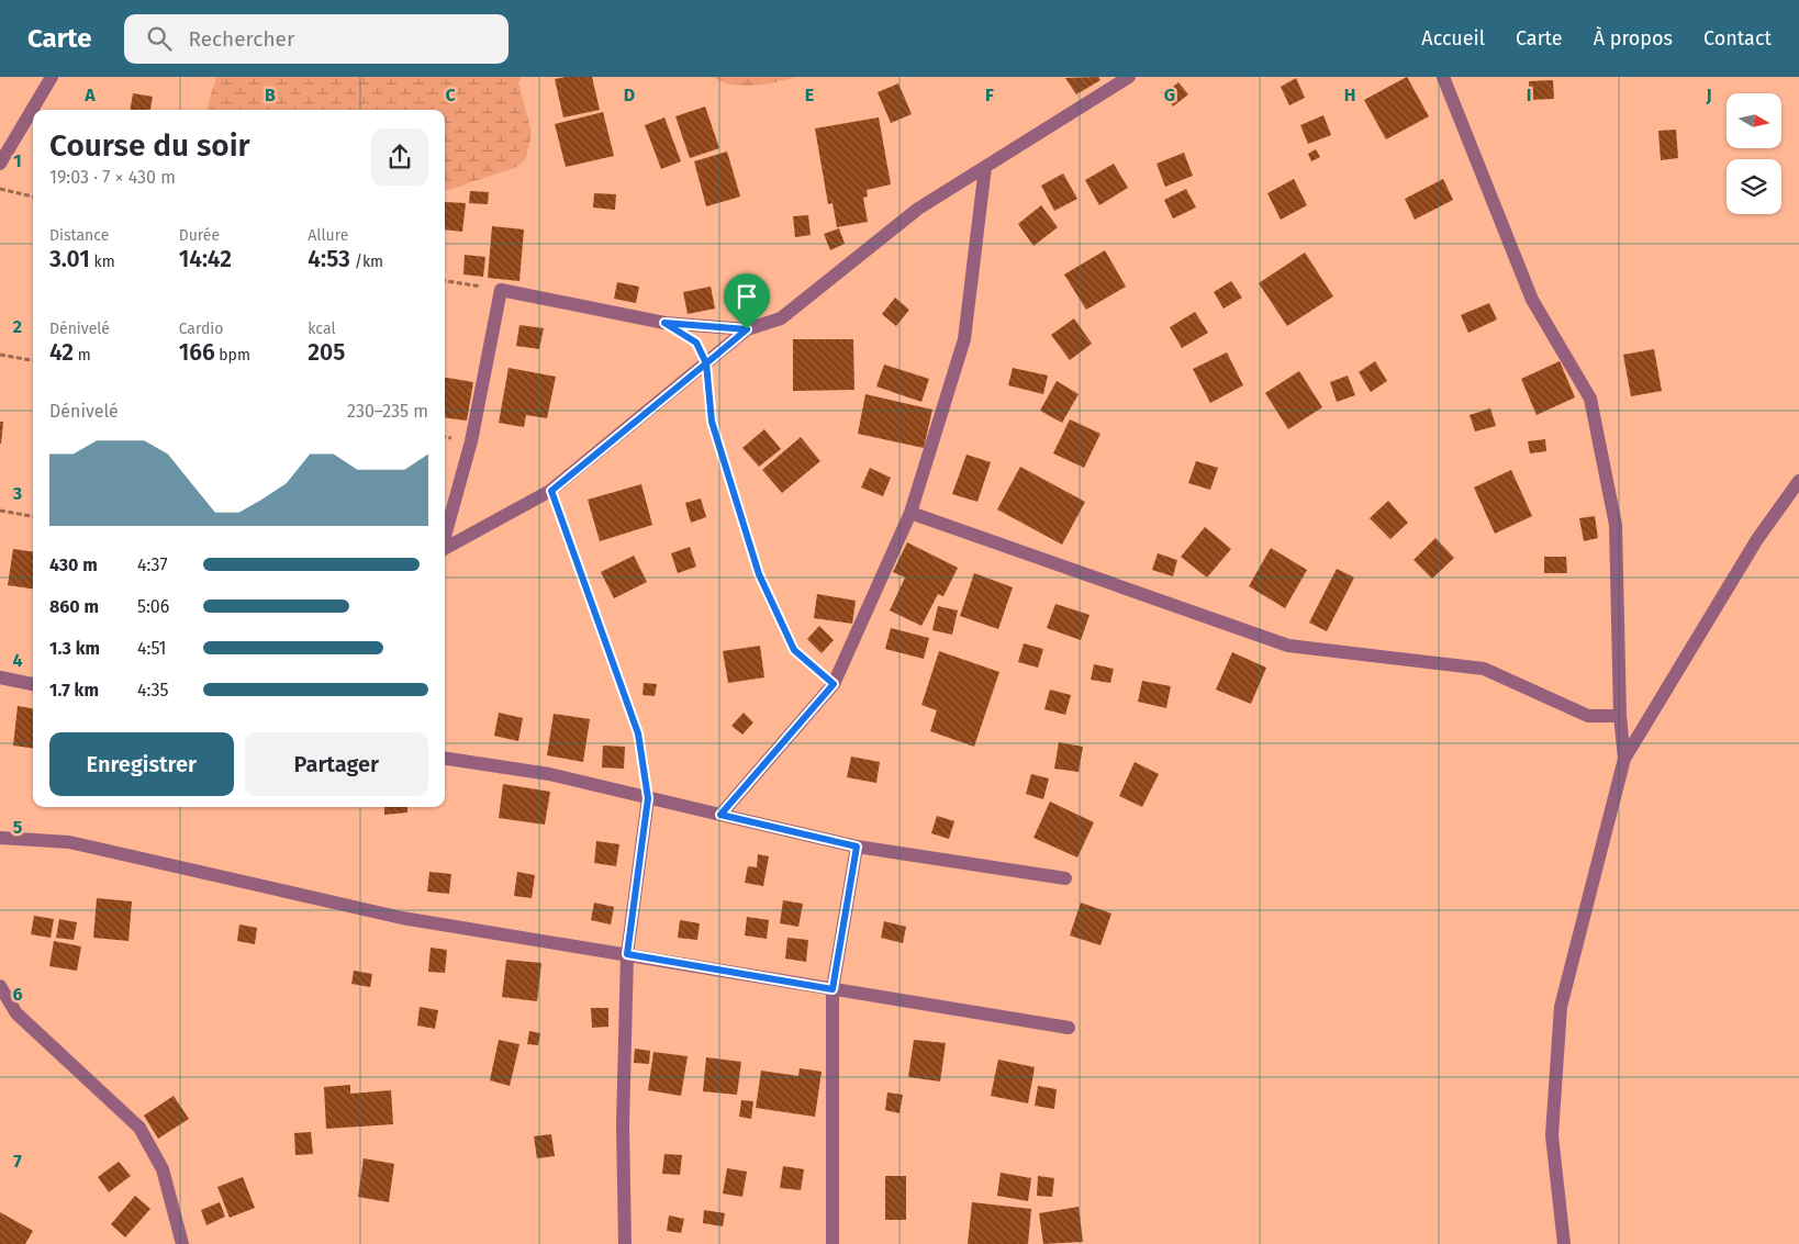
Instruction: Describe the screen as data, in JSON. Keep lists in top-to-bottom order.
{
  "north": "right",
  "page": {
    "header": "Carte",
    "search": "Rechercher",
    "nav": [
      "Accueil",
      "Carte",
      "À propos",
      "Contact"
    ],
    "heading": ["Course du soir", "19:03 · 7 × 430 m"],
    "stats": [
      ["Distance", "3.01 km"],
      ["Durée", "14:42"],
      ["Allure", "4:53 /km"],
      ["Dénivelé", "42 m"],
      ["Cardio", "166 bpm"],
      ["kcal", "205"]
    ],
    "chart": ["Dénivelé", "230–235 m"],
    "list": [
      {
        "name": "430 m",
        "note": "4:37"
      },
      {
        "name": "860 m",
        "note": "5:06"
      },
      {
        "name": "1.3 km",
        "note": "4:51"
      },
      {
        "name": "1.7 km",
        "note": "4:35"
      }
    ],
    "buttons": ["Enregistrer", "Partager"]
  },
  "grid": {
    "columns": [
      "A",
      "B",
      "C",
      "D",
      "E",
      "F",
      "G",
      "H",
      "I",
      "J"
    ],
    "rows": [
      "1",
      "2",
      "3",
      "4",
      "5",
      "6",
      "7"
    ]
  }
}
